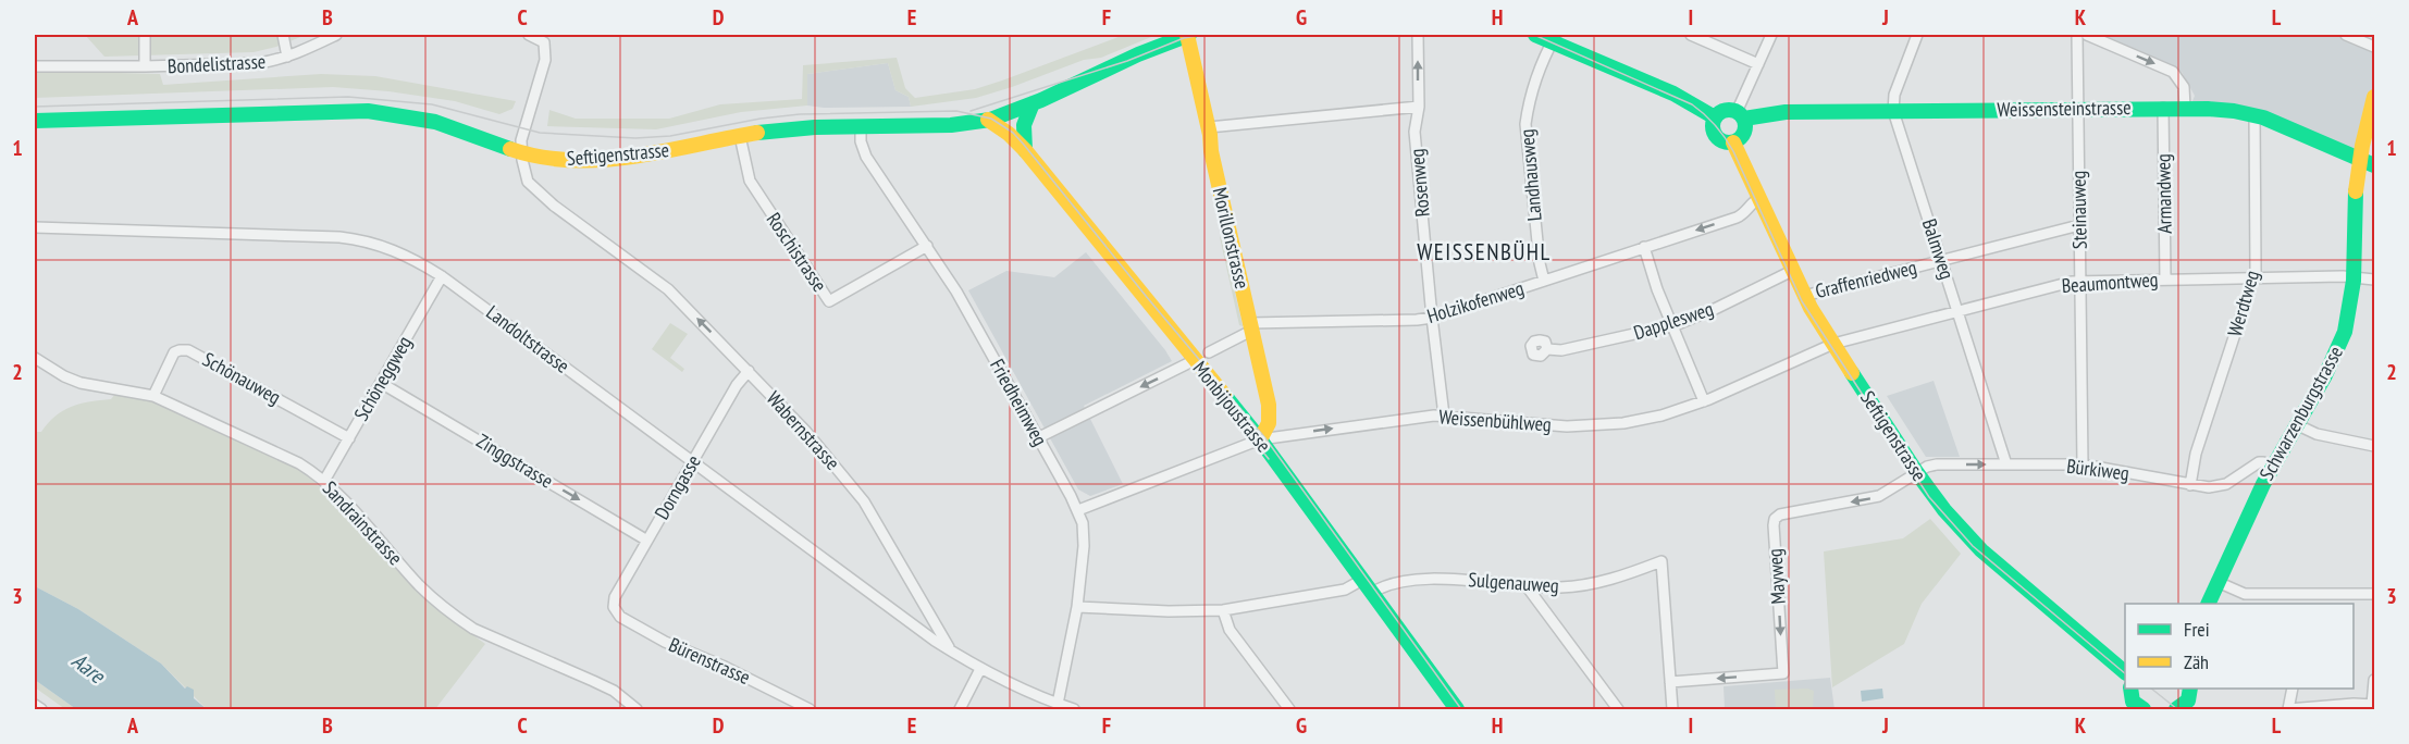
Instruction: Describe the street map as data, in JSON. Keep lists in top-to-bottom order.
{
  "streets": {
    "main road": [
      "Weissensteinstrasse",
      "Seftigenstrasse",
      "Morillonstrasse",
      "Monbijoustrasse",
      "Schwarzenburgstrasse"
    ],
    "street": [
      "Bondelistrasse",
      "Landhausweg",
      "Rosenweg",
      "Armandweg",
      "Steinauweg",
      "Balmweg",
      "Roschistrasse",
      "Graffenriedweg",
      "Beaumontweg",
      "Holzikofenweg",
      "Werdtweg",
      "Dapplesweg",
      "Landoltstrasse",
      "Schönauweg",
      "Schöneggweg",
      "Friedheimweg",
      "Weissenbühlweg",
      "Wabernstrasse",
      "Zinggstrasse",
      "Bürkiweg",
      "Dorngasse",
      "Sandrainstrasse",
      "Mayweg",
      "Sulgenauweg",
      "Bürenstrasse"
    ]
  },
  "crossings": [
    ["Weissensteinstrasse", "Seftigenstrasse"],
    ["Weissensteinstrasse", "Armandweg"],
    ["Weissensteinstrasse", "Steinauweg"],
    ["Weissensteinstrasse", "Balmweg"],
    ["Weissensteinstrasse", "Werdtweg"],
    ["Weissensteinstrasse", "Schwarzenburgstrasse"],
    ["Seftigenstrasse", "Morillonstrasse"],
    ["Seftigenstrasse", "Roschistrasse"],
    ["Seftigenstrasse", "Graffenriedweg"],
    ["Seftigenstrasse", "Beaumontweg"],
    ["Seftigenstrasse", "Holzikofenweg"],
    ["Seftigenstrasse", "Dapplesweg"],
    ["Seftigenstrasse", "Friedheimweg"],
    ["Seftigenstrasse", "Monbijoustrasse"],
    ["Seftigenstrasse", "Weissenbühlweg"],
    ["Seftigenstrasse", "Wabernstrasse"],
    ["Seftigenstrasse", "Bürkiweg"],
    ["Seftigenstrasse", "Mayweg"],
    ["Landhausweg", "Holzikofenweg"],
    ["Rosenweg", "Holzikofenweg"],
    ["Rosenweg", "Weissenbühlweg"],
    ["Armandweg", "Beaumontweg"],
    ["Steinauweg", "Graffenriedweg"],
    ["Steinauweg", "Beaumontweg"],
    ["Steinauweg", "Bürkiweg"],
    ["Morillonstrasse", "Holzikofenweg"],
    ["Morillonstrasse", "Monbijoustrasse"],
    ["Morillonstrasse", "Weissenbühlweg"],
    ["Balmweg", "Graffenriedweg"],
    ["Balmweg", "Beaumontweg"],
    ["Balmweg", "Bürkiweg"],
    ["Roschistrasse", "Friedheimweg"],
    ["Beaumontweg", "Werdtweg"],
    ["Beaumontweg", "Schwarzenburgstrasse"],
    ["Beaumontweg", "Weissenbühlweg"],
    ["Werdtweg", "Bürkiweg"],
    ["Landoltstrasse", "Schöneggweg"],
    ["Landoltstrasse", "Wabernstrasse"],
    ["Landoltstrasse", "Dorngasse"],
    ["Schönauweg", "Schöneggweg"],
    ["Schönauweg", "Sandrainstrasse"],
    ["Schöneggweg", "Zinggstrasse"],
    ["Schöneggweg", "Sandrainstrasse"],
    ["Friedheimweg", "Weissenbühlweg"],
    ["Friedheimweg", "Wabernstrasse"],
    ["Monbijoustrasse", "Weissenbühlweg"],
    ["Monbijoustrasse", "Sulgenauweg"],
    ["Schwarzenburgstrasse", "Bürkiweg"],
    ["Wabernstrasse", "Dorngasse"],
    ["Zinggstrasse", "Dorngasse"],
    ["Bürkiweg", "Mayweg"],
    ["Dorngasse", "Bürenstrasse"],
    ["Mayweg", "Sulgenauweg"]
  ],
  "one_way": ["Wabernstrasse", "Zinggstrasse"],
  "districts": ["WEISSENBÜHL"],
  "water": ["Aare"],
  "legend": ["Frei", "Zäh"],
  "grid": {
    "columns": [
      "A",
      "B",
      "C",
      "D",
      "E",
      "F",
      "G",
      "H",
      "I",
      "J",
      "K",
      "L"
    ],
    "rows": ["1", "2", "3"]
  }
}
